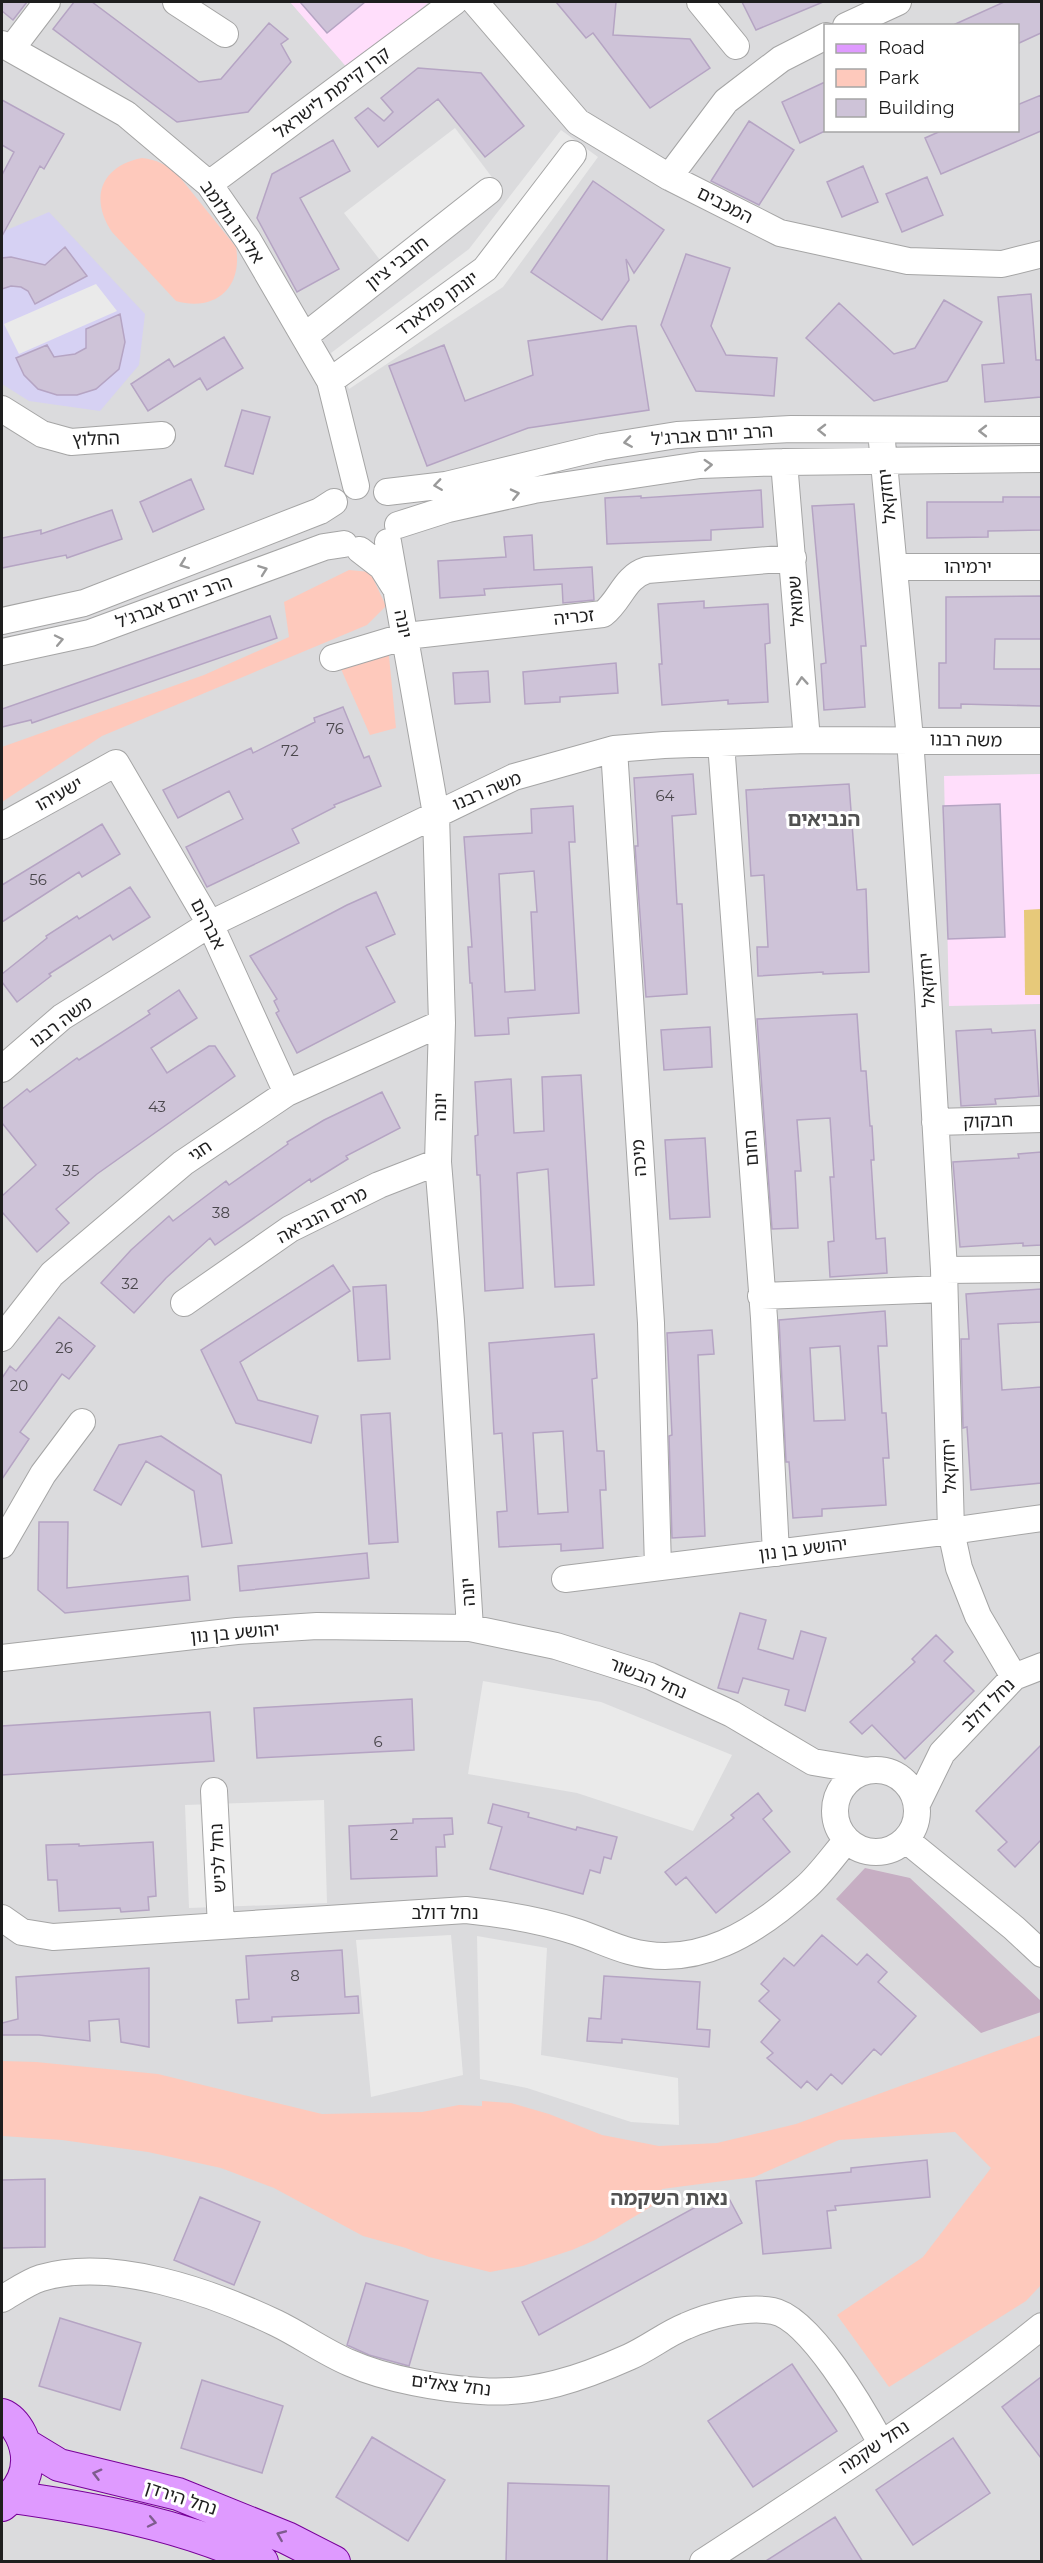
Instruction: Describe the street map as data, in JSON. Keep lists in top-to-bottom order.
{
  "streets": {
    "main road": ["נחל הירדן"],
    "street": [
      "קרן קיימת לישראל",
      "המכבים",
      "אליהו גולומב",
      "חובבי ציון",
      "יונתן פולארד",
      "הרב יורם אברג'ל",
      "החלוץ",
      "יחזקאל",
      "ירמיהו",
      "שמואל",
      "זכריה",
      "יונה",
      "משה רבנו",
      "ישעיהו",
      "אברהם",
      "חבקוק",
      "נחום",
      "חגי",
      "מיכה",
      "מרים הנביאה",
      "יהושע בן נון",
      "נחל הבשור",
      "נחל דולב",
      "נחל לכיש",
      "נחל צאלים",
      "נחל שקמה"
    ]
  },
  "crossings": [
    ["קרן קיימת לישראל", "אליהו גולומב"],
    ["אליהו גולומב", "חובבי ציון"],
    ["אליהו גולומב", "יונתן פולארד"],
    ["אליהו גולומב", "הרב יורם אברג'ל"],
    ["אליהו גולומב", "יונה"],
    ["הרב יורם אברג'ל", "יחזקאל"],
    ["הרב יורם אברג'ל", "שמואל"],
    ["הרב יורם אברג'ל", "יונה"],
    ["יחזקאל", "ירמיהו"],
    ["יחזקאל", "משה רבנו"],
    ["יחזקאל", "חבקוק"],
    ["יחזקאל", "יהושע בן נון"],
    ["יחזקאל", "נחל דולב"],
    ["שמואל", "זכריה"],
    ["שמואל", "משה רבנו"],
    ["זכריה", "יונה"],
    ["יונה", "משה רבנו"],
    ["יונה", "חגי"],
    ["יונה", "מרים הנביאה"],
    ["יונה", "יהושע בן נון"],
    ["יונה", "נחל הבשור"],
    ["משה רבנו", "אברהם"],
    ["משה רבנו", "נחום"],
    ["משה רבנו", "מיכה"],
    ["ישעיהו", "אברהם"],
    ["אברהם", "חגי"],
    ["נחום", "יהושע בן נון"],
    ["מיכה", "יהושע בן נון"],
    ["יהושע בן נון", "נחל הבשור"],
    ["נחל הבשור", "נחל דולב"],
    ["נחל דולב", "נחל לכיש"],
    ["נחל צאלים", "נחל שקמה"]
  ],
  "one_way": ["שמואל"],
  "districts": ["הנביאים", "נאות השקמה"],
  "house_numbers": [
    "76",
    "72",
    "64",
    "56",
    "43",
    "35",
    "38",
    "32",
    "26",
    "20",
    "6",
    "2",
    "8"
  ],
  "legend": ["Road", "Park", "Building"]
}
